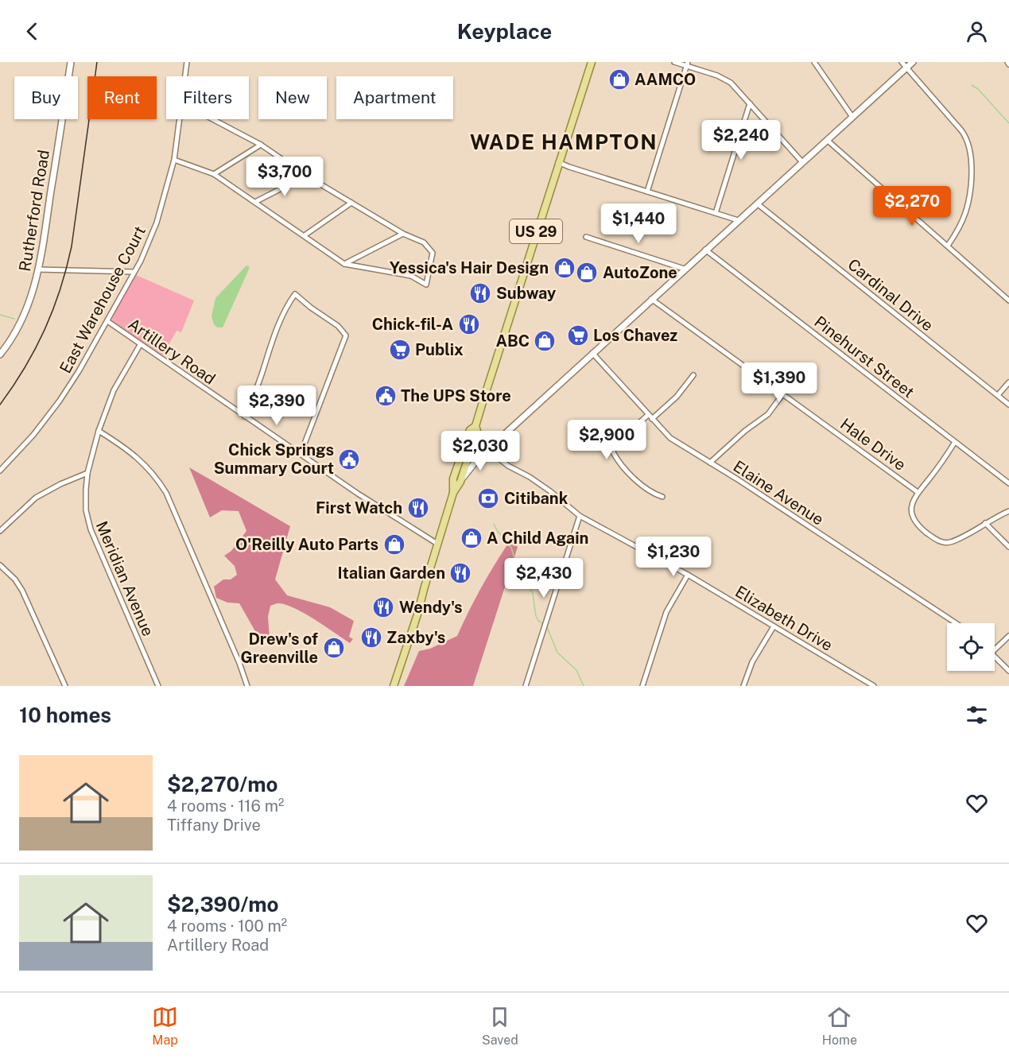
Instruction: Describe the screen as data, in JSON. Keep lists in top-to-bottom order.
{
  "streets": {
    "main road": ["US 29"],
    "street": [
      "Rutherford Road",
      "Cardinal Drive",
      "East Warehouse Court",
      "Artillery Road",
      "Pinehurst Street",
      "Hale Drive",
      "Elaine Avenue",
      "Meridian Avenue",
      "Elizabeth Drive"
    ]
  },
  "crossings": [
    ["US 29", "Artillery Road"],
    ["East Warehouse Court", "Artillery Road"],
    ["Artillery Road", "Meridian Avenue"]
  ],
  "districts": ["WADE HAMPTON"],
  "places": {
    "shop": [
      "AAMCO",
      "Yessica's Hair Design",
      "AutoZone",
      "ABC",
      "A Child Again",
      "O'Reilly Auto Parts",
      "Drew's of Greenville"
    ],
    "restaurant": [
      "Subway",
      "Chick-fil-A",
      "First Watch",
      "Italian Garden",
      "Wendy's",
      "Zaxby's"
    ],
    "supermarket": ["Los Chavez", "Publix"],
    "public building": ["The UPS Store", "Chick Springs Summary Court"],
    "bank": ["Citibank"]
  },
  "page": {
    "header": "Keyplace",
    "chip": [
      "Buy",
      "Rent",
      "Filters",
      "New",
      "Apartment"
    ],
    "price": [
      "$2,240",
      "$3,700",
      "$2,270",
      "$1,440",
      "$1,390",
      "$2,390",
      "$2,900",
      "$2,030",
      "$1,230",
      "$2,430"
    ],
    "heading": "10 homes",
    "list": [
      {
        "name": "$2,270/mo",
        "note": "4 rooms · 116 m² · Tiffany Drive"
      },
      {
        "name": "$2,390/mo",
        "note": "4 rooms · 100 m² · Artillery Road"
      }
    ],
    "tabs": ["Map", "Saved", "Home"]
  }
}
